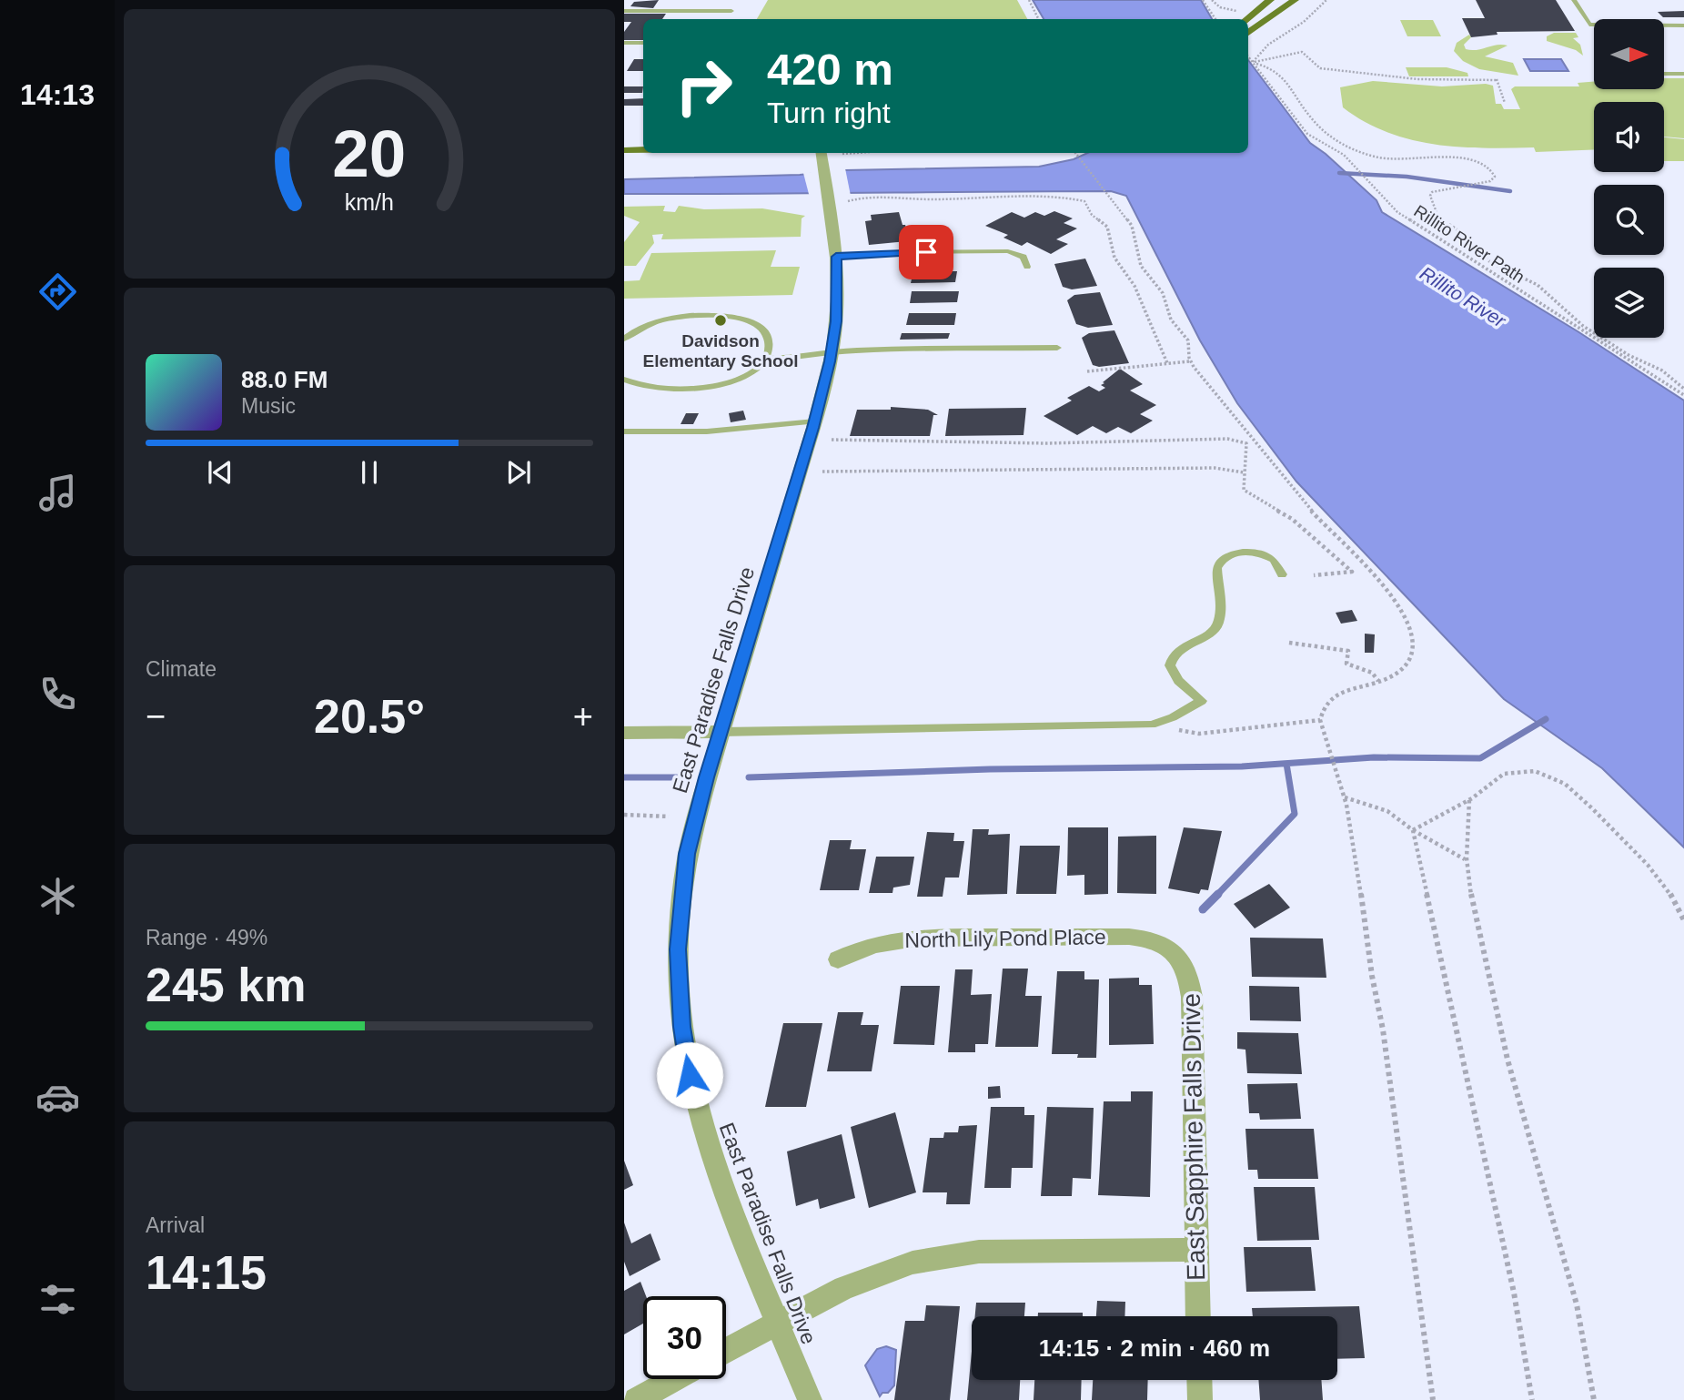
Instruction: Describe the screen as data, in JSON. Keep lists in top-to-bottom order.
{
  "streets": {
    "street": ["East Paradise Falls Drive", "North Lily Pond Place", "East Sapphire Falls Drive"],
    "path": ["Rillito River Path"]
  },
  "crossings": [
    ["North Lily Pond Place", "East Sapphire Falls Drive"]
  ],
  "water": ["Rillito River"],
  "places": ["Davidson Elementary School"],
  "north": "right",
  "page": {
    "tabs": "14:13",
    "turn": ["420 m", "Turn right"],
    "song": ["88.0 FM", "Music"],
    "tile": [
      "Climate",
      ["Range · 49%", "245 km"],
      ["Arrival", "14:15"]
    ],
    "heat": ["−", "20.5°", "+"],
    "limit": "30",
    "trip": "14:15 · 2 min · 460 m",
    "gauge": ["20", "km/h"]
  }
}
